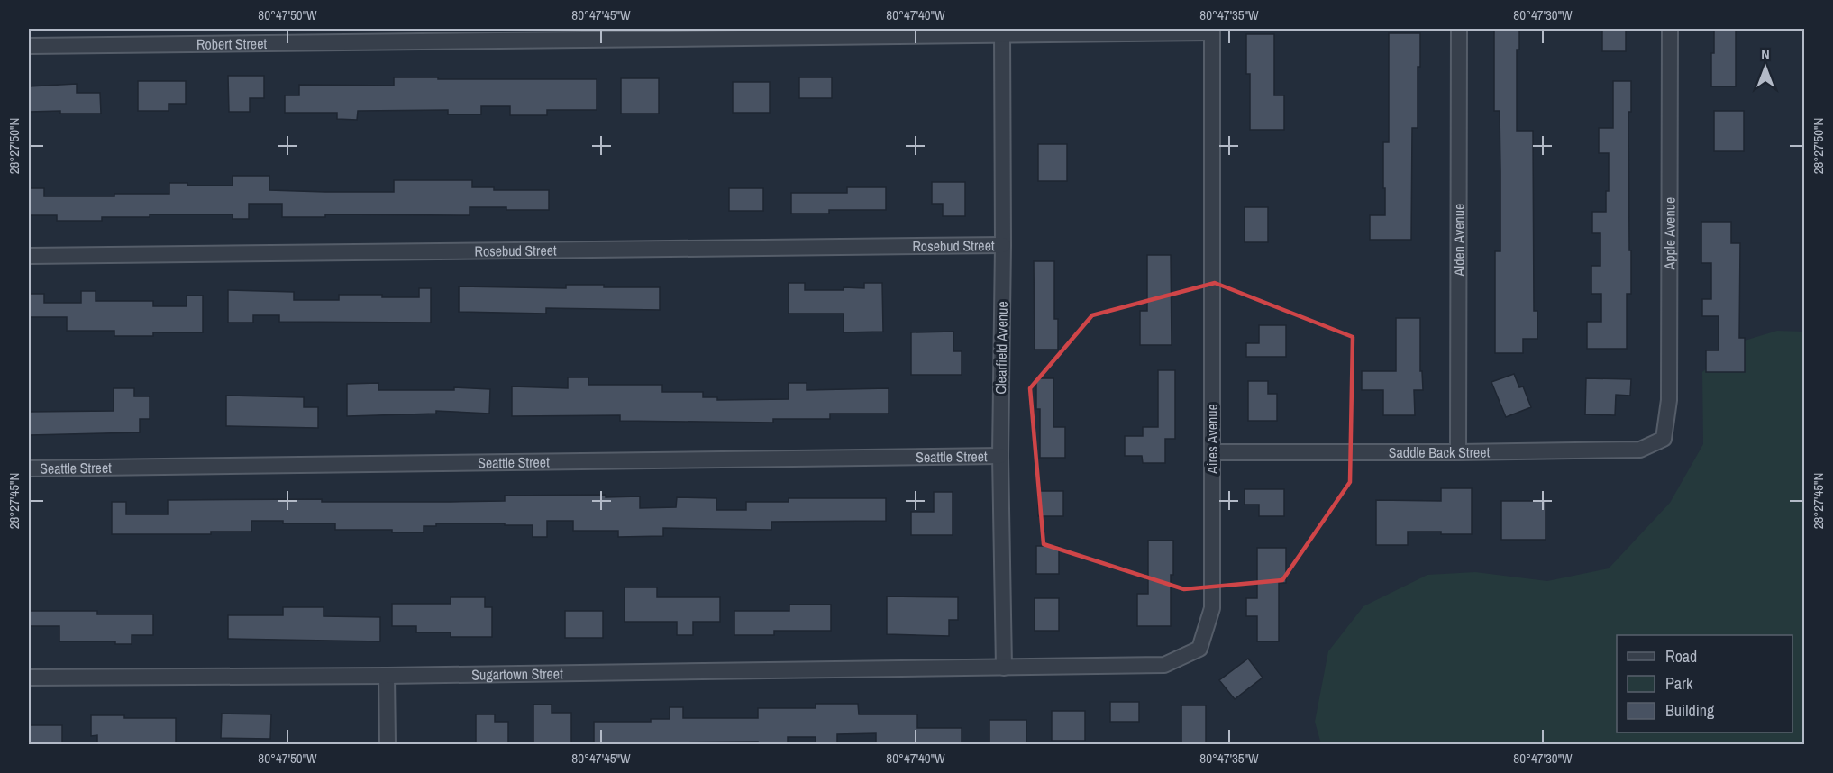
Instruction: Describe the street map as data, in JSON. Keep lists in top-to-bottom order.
{
  "streets": {
    "street": [
      "Robert Street",
      "Apple Avenue",
      "Alden Avenue",
      "Rosebud Street",
      "Clearfield Avenue",
      "Aires Avenue",
      "Saddle Back Street",
      "Seattle Street",
      "Sugartown Street"
    ]
  },
  "crossings": [
    ["Robert Street", "Clearfield Avenue"],
    ["Robert Street", "Aires Avenue"],
    ["Apple Avenue", "Saddle Back Street"],
    ["Alden Avenue", "Saddle Back Street"],
    ["Rosebud Street", "Clearfield Avenue"],
    ["Clearfield Avenue", "Aires Avenue"],
    ["Clearfield Avenue", "Seattle Street"],
    ["Clearfield Avenue", "Sugartown Street"],
    ["Aires Avenue", "Saddle Back Street"],
    ["Aires Avenue", "Sugartown Street"]
  ],
  "legend": ["Road", "Park", "Building"],
  "north": "top",
  "coordinates": [
    "80°47'50\"W",
    "80°47'45\"W",
    "80°47'40\"W",
    "80°47'35\"W",
    "80°47'30\"W",
    "28°27'50\"N",
    "28°27'45\"N"
  ]
}
